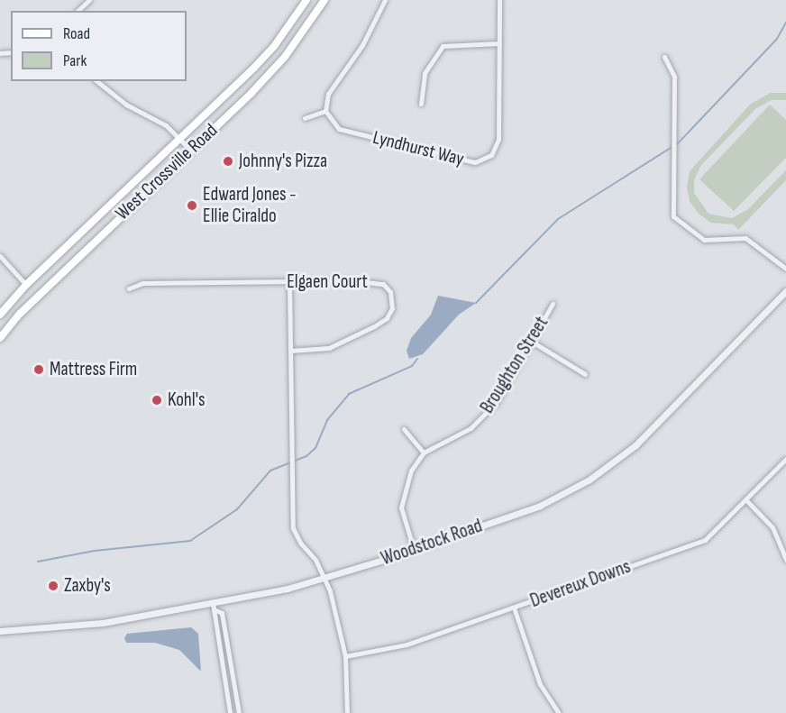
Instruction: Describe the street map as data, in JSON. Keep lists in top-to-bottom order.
{
  "streets": {
    "main road": ["West Crossville Road"],
    "street": [
      "Lyndhurst Way",
      "Elgaen Court",
      "Broughton Street",
      "Woodstock Road",
      "Devereux Downs"
    ]
  },
  "places": [
    "Johnny's Pizza",
    "Edward Jones - Ellie Ciraldo",
    "Mattress Firm",
    "Kohl's",
    "Zaxby's"
  ],
  "legend": ["Road", "Park"]
}
